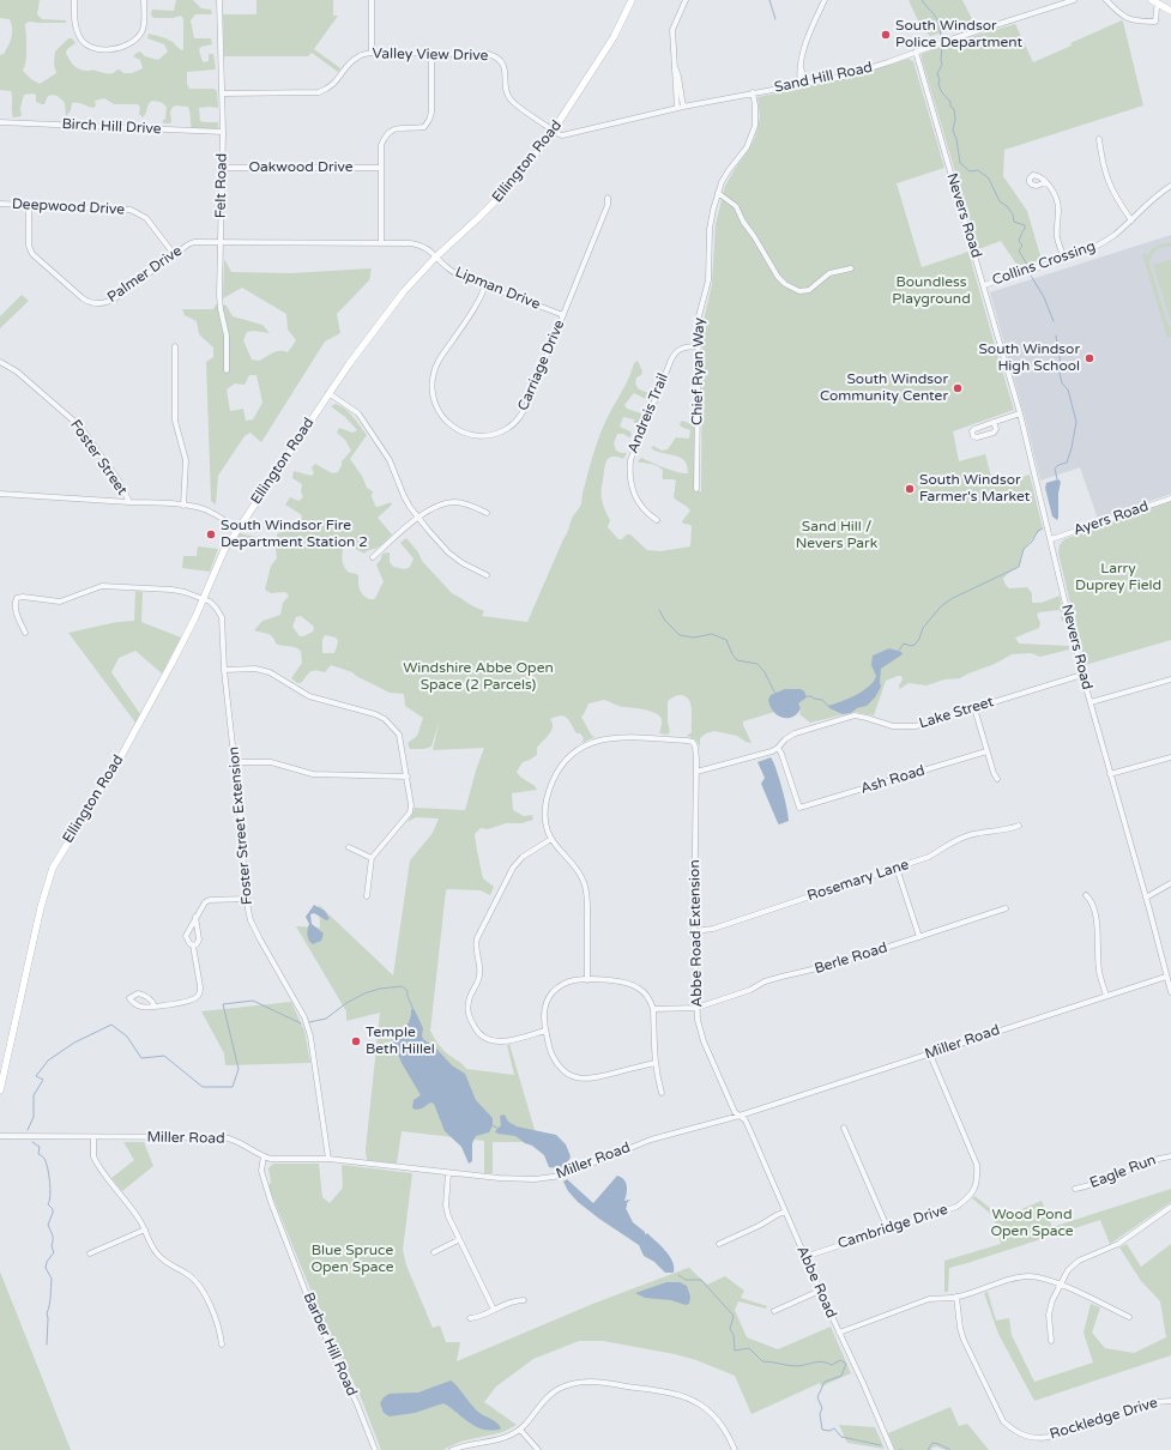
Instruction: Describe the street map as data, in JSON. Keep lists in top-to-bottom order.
{
  "streets": {
    "main road": ["Ellington Road"],
    "street": [
      "Valley View Drive",
      "Sand Hill Road",
      "Birch Hill Drive",
      "Oakwood Drive",
      "Felt Road",
      "Deepwood Drive",
      "Nevers Road",
      "Collins Crossing",
      "Palmer Drive",
      "Lipman Drive",
      "Carriage Drive",
      "Chief Ryan Way",
      "Andreis Trail",
      "Foster Street",
      "Ayers Road",
      "Lake Street",
      "Ash Road",
      "Foster Street Extension",
      "Rosemary Lane",
      "Abbe Road Extension",
      "Berle Road",
      "Miller Road",
      "Eagle Run",
      "Cambridge Drive",
      "Abbe Road",
      "Barber Hill Road",
      "Rockledge Drive"
    ]
  },
  "crossings": [
    ["Valley View Drive", "Sand Hill Road"],
    ["Valley View Drive", "Ellington Road"],
    ["Valley View Drive", "Felt Road"],
    ["Sand Hill Road", "Ellington Road"],
    ["Sand Hill Road", "Nevers Road"],
    ["Sand Hill Road", "Chief Ryan Way"],
    ["Birch Hill Drive", "Felt Road"],
    ["Ellington Road", "Palmer Drive"],
    ["Ellington Road", "Lipman Drive"],
    ["Ellington Road", "Foster Street"],
    ["Ellington Road", "Foster Street Extension"],
    ["Oakwood Drive", "Felt Road"],
    ["Felt Road", "Palmer Drive"],
    ["Deepwood Drive", "Palmer Drive"],
    ["Nevers Road", "Collins Crossing"],
    ["Nevers Road", "Ayers Road"],
    ["Nevers Road", "Lake Street"],
    ["Nevers Road", "Miller Road"],
    ["Palmer Drive", "Lipman Drive"],
    ["Lipman Drive", "Carriage Drive"],
    ["Chief Ryan Way", "Andreis Trail"],
    ["Lake Street", "Ash Road"],
    ["Lake Street", "Abbe Road Extension"],
    ["Foster Street Extension", "Miller Road"],
    ["Rosemary Lane", "Abbe Road Extension"],
    ["Abbe Road Extension", "Berle Road"],
    ["Abbe Road Extension", "Miller Road"],
    ["Abbe Road Extension", "Abbe Road"],
    ["Miller Road", "Cambridge Drive"],
    ["Miller Road", "Abbe Road"],
    ["Miller Road", "Barber Hill Road"],
    ["Cambridge Drive", "Abbe Road"]
  ],
  "parks": [
    "Boundless Playground",
    "Sand Hill / Nevers Park",
    "Larry Duprey Field",
    "Windshire Abbe Open Space (2 Parcels)",
    "Wood Pond Open Space",
    "Blue Spruce Open Space"
  ],
  "places": [
    "South Windsor Police Department",
    "South Windsor High School",
    "South Windsor Community Center",
    "South Windsor Farmer's Market",
    "South Windsor Fire Department Station 2",
    "Temple Beth Hillel"
  ]
}
